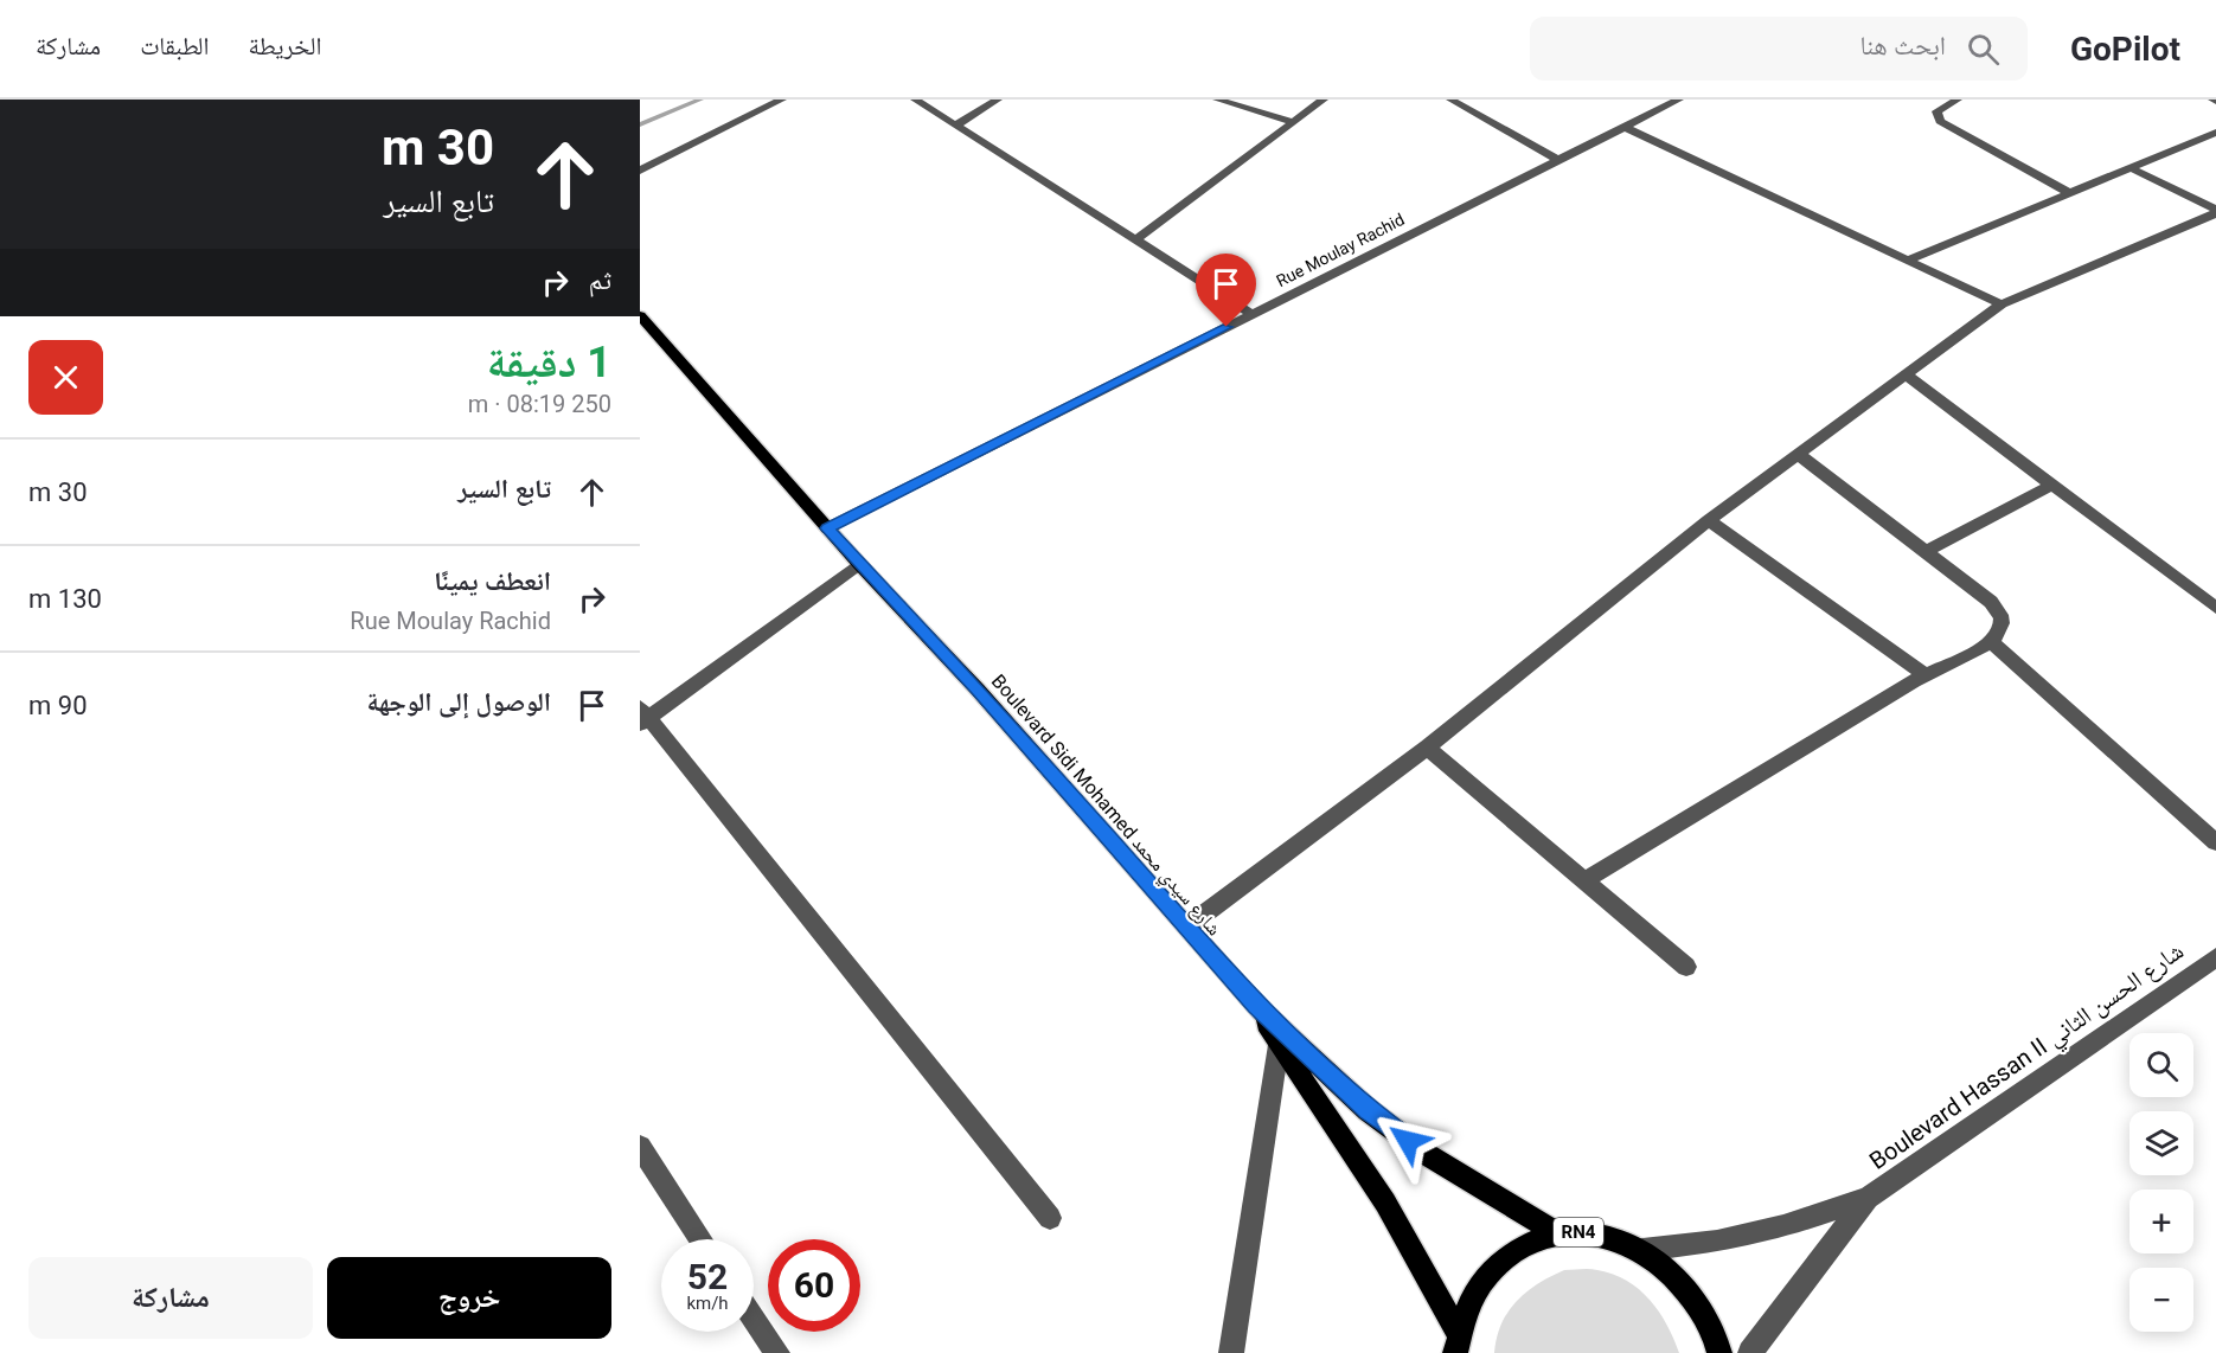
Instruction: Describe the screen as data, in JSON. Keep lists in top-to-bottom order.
{
  "streets": {
    "main road": ["Boulevard Sidi Mohamed شارع سيدي محمد", "RN4"],
    "street": ["Rue Moulay Rachid", "Boulevard Hassan II شارع الحسن الثاني"]
  },
  "crossings": [
    ["Rue Moulay Rachid", "Boulevard Sidi Mohamed شارع سيدي محمد"],
    ["Boulevard Sidi Mohamed شارع سيدي محمد", "RN4"]
  ],
  "page": {
    "header": "GoPilot",
    "search": "ابحث هنا",
    "nav": ["الخريطة", "الطبقات", "مشاركة"],
    "turn": ["30 m", "تابع السير"],
    "then": "ثم",
    "heading": ["1 دقيقة", "250 m · 08:19"],
    "list": [
      {
        "name": "تابع السير",
        "value": "30 m"
      },
      {
        "name": "انعطف يمينًا",
        "note": "Rue Moulay Rachid",
        "value": "130 m"
      },
      {
        "name": "الوصول إلى الوجهة",
        "value": "90 m"
      }
    ],
    "map_buttons": ["+", "−"],
    "speed": "52 km/h",
    "limit": "60",
    "buttons": ["خروج", "مشاركة"]
  }
}
